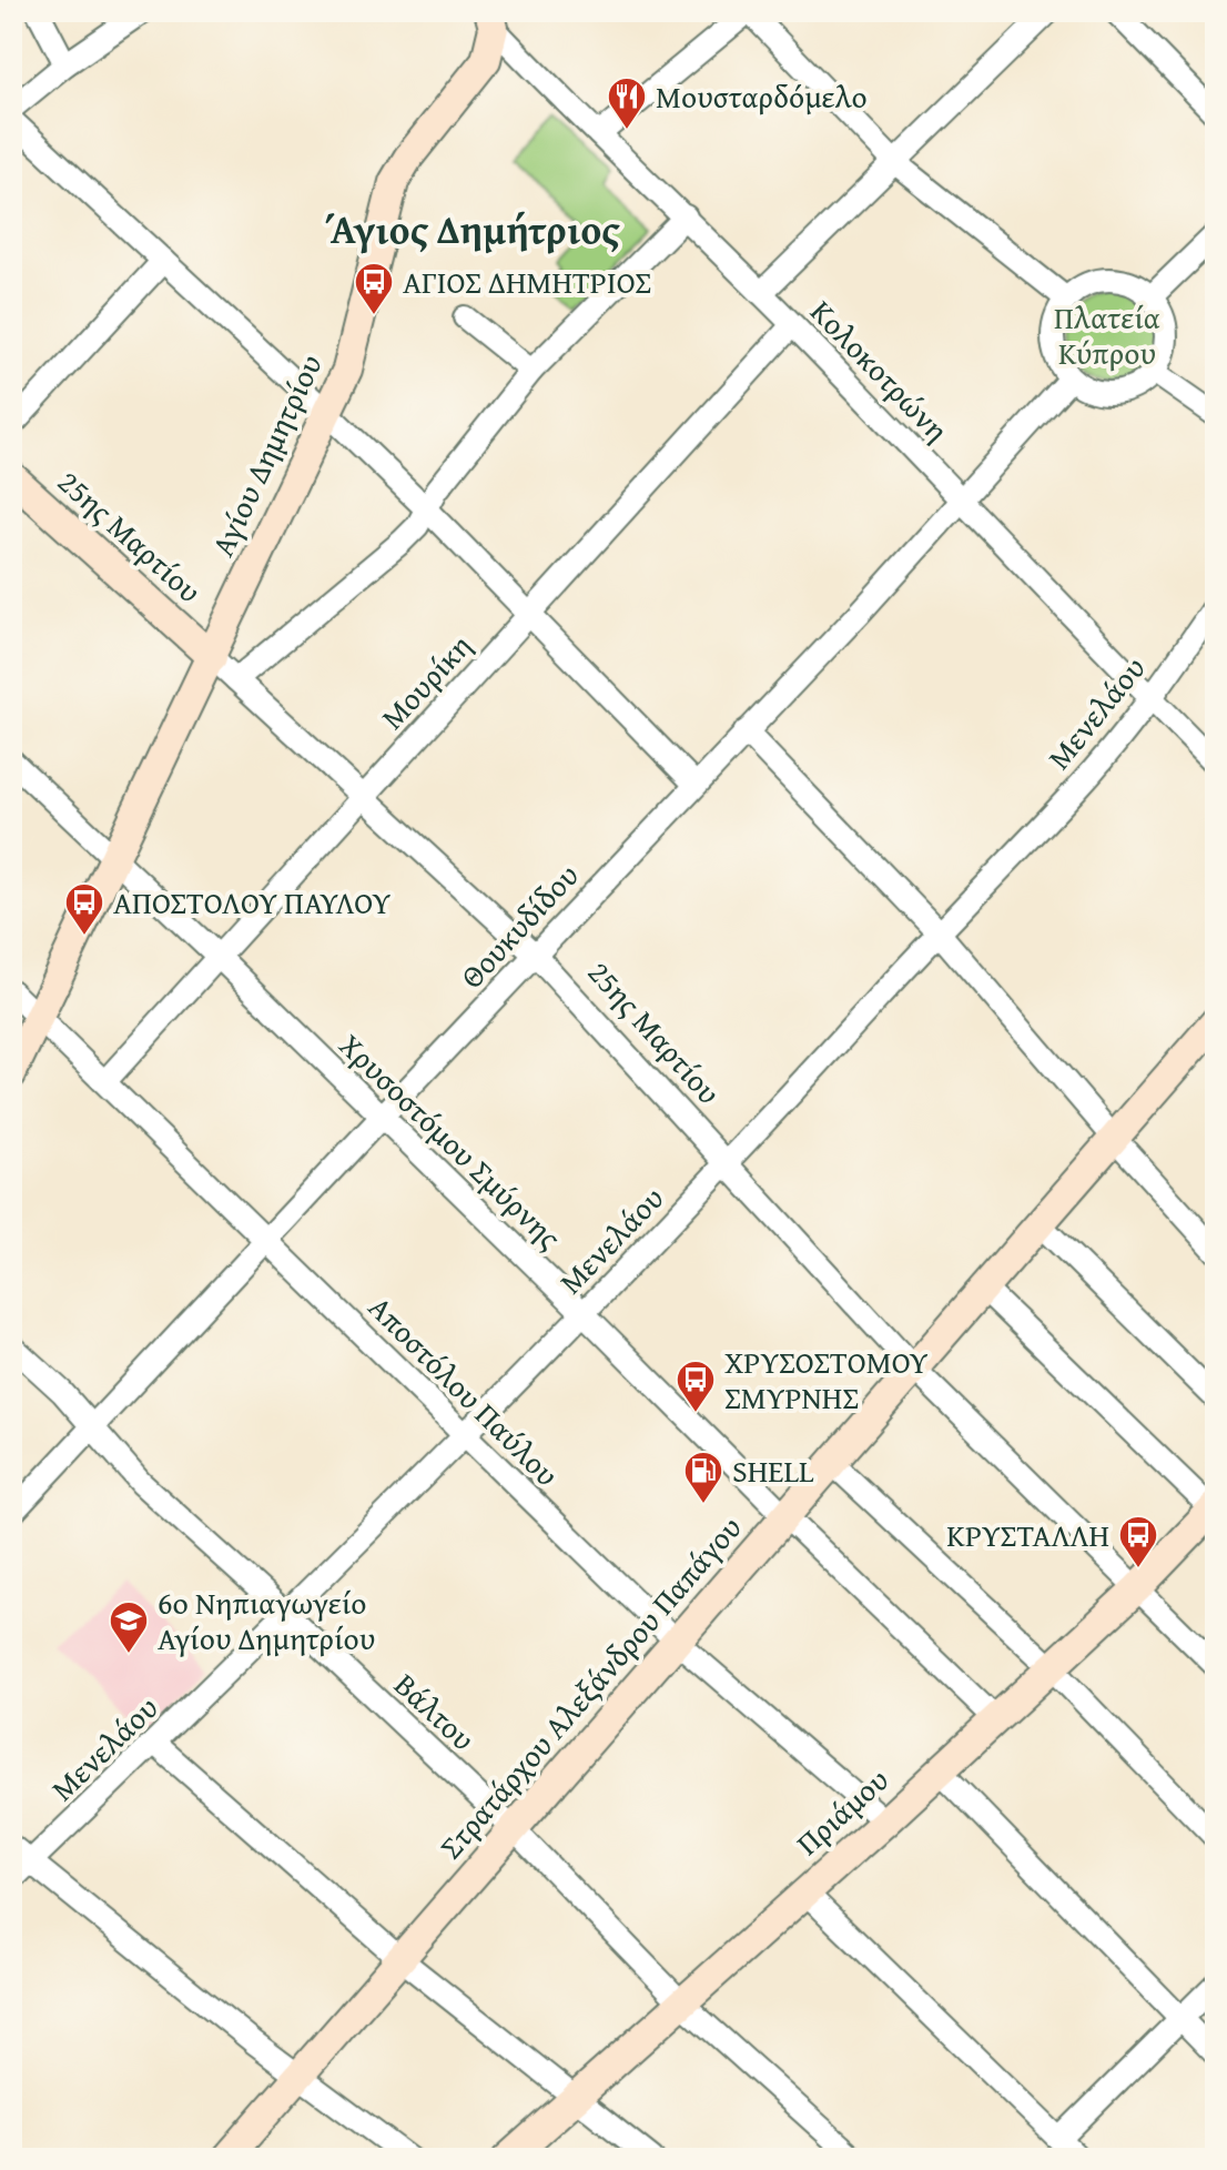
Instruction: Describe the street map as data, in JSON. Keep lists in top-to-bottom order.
{
  "streets": {
    "street": [
      "Κολοκοτρώνη",
      "Αγίου Δημητρίου",
      "25ης Μαρτίου",
      "Μουρίκη",
      "Μενελάου",
      "Θουκυδίδου",
      "Χρυσοστόμου Σμύρνης",
      "Αποστόλου Παύλου",
      "Στρατάρχου Αλεξάνδρου Παπάγου",
      "Βάλτου",
      "Πριάμου"
    ]
  },
  "crossings": [
    ["Κολοκοτρώνη", "Αγίου Δημητρίου"],
    ["Κολοκοτρώνη", "Μουρίκη"],
    ["Κολοκοτρώνη", "Μενελάου"],
    ["Κολοκοτρώνη", "Θουκυδίδου"],
    ["Αγίου Δημητρίου", "25ης Μαρτίου"],
    ["Αγίου Δημητρίου", "Χρυσοστόμου Σμύρνης"],
    ["Αγίου Δημητρίου", "Αποστόλου Παύλου"],
    ["25ης Μαρτίου", "Μουρίκη"],
    ["25ης Μαρτίου", "Μενελάου"],
    ["25ης Μαρτίου", "Θουκυδίδου"],
    ["25ης Μαρτίου", "Στρατάρχου Αλεξάνδρου Παπάγου"],
    ["25ης Μαρτίου", "Πριάμου"],
    ["Μουρίκη", "Χρυσοστόμου Σμύρνης"],
    ["Μουρίκη", "Αποστόλου Παύλου"],
    ["Μενελάου", "Χρυσοστόμου Σμύρνης"],
    ["Μενελάου", "Αποστόλου Παύλου"],
    ["Μενελάου", "Βάλτου"],
    ["Θουκυδίδου", "Χρυσοστόμου Σμύρνης"],
    ["Θουκυδίδου", "Αποστόλου Παύλου"],
    ["Θουκυδίδου", "Βάλτου"],
    ["Χρυσοστόμου Σμύρνης", "Στρατάρχου Αλεξάνδρου Παπάγου"],
    ["Χρυσοστόμου Σμύρνης", "Πριάμου"],
    ["Αποστόλου Παύλου", "Στρατάρχου Αλεξάνδρου Παπάγου"],
    ["Αποστόλου Παύλου", "Πριάμου"],
    ["Στρατάρχου Αλεξάνδρου Παπάγου", "Βάλτου"],
    ["Βάλτου", "Πριάμου"]
  ],
  "districts": ["Άγιος Δημήτριος"],
  "parks": ["Πλατεία Κύπρου"],
  "places": {
    "restaurant": ["Μουσταρδόμελο"],
    "bus stop": [
      "ΑΓΙΟΣ ΔΗΜΗΤΡΙΟΣ",
      "ΑΠΟΣΤΟΛΟΥ ΠΑΥΛΟΥ",
      "ΧΡΥΣΟΣΤΟΜΟΥ ΣΜΥΡΝΗΣ",
      "ΚΡΥΣΤΑΛΛΗ"
    ],
    "fuel station": ["SHELL"],
    "school or university": ["6o Νηπιαγωγείο Αγίου Δημητρίου"]
  }
}
